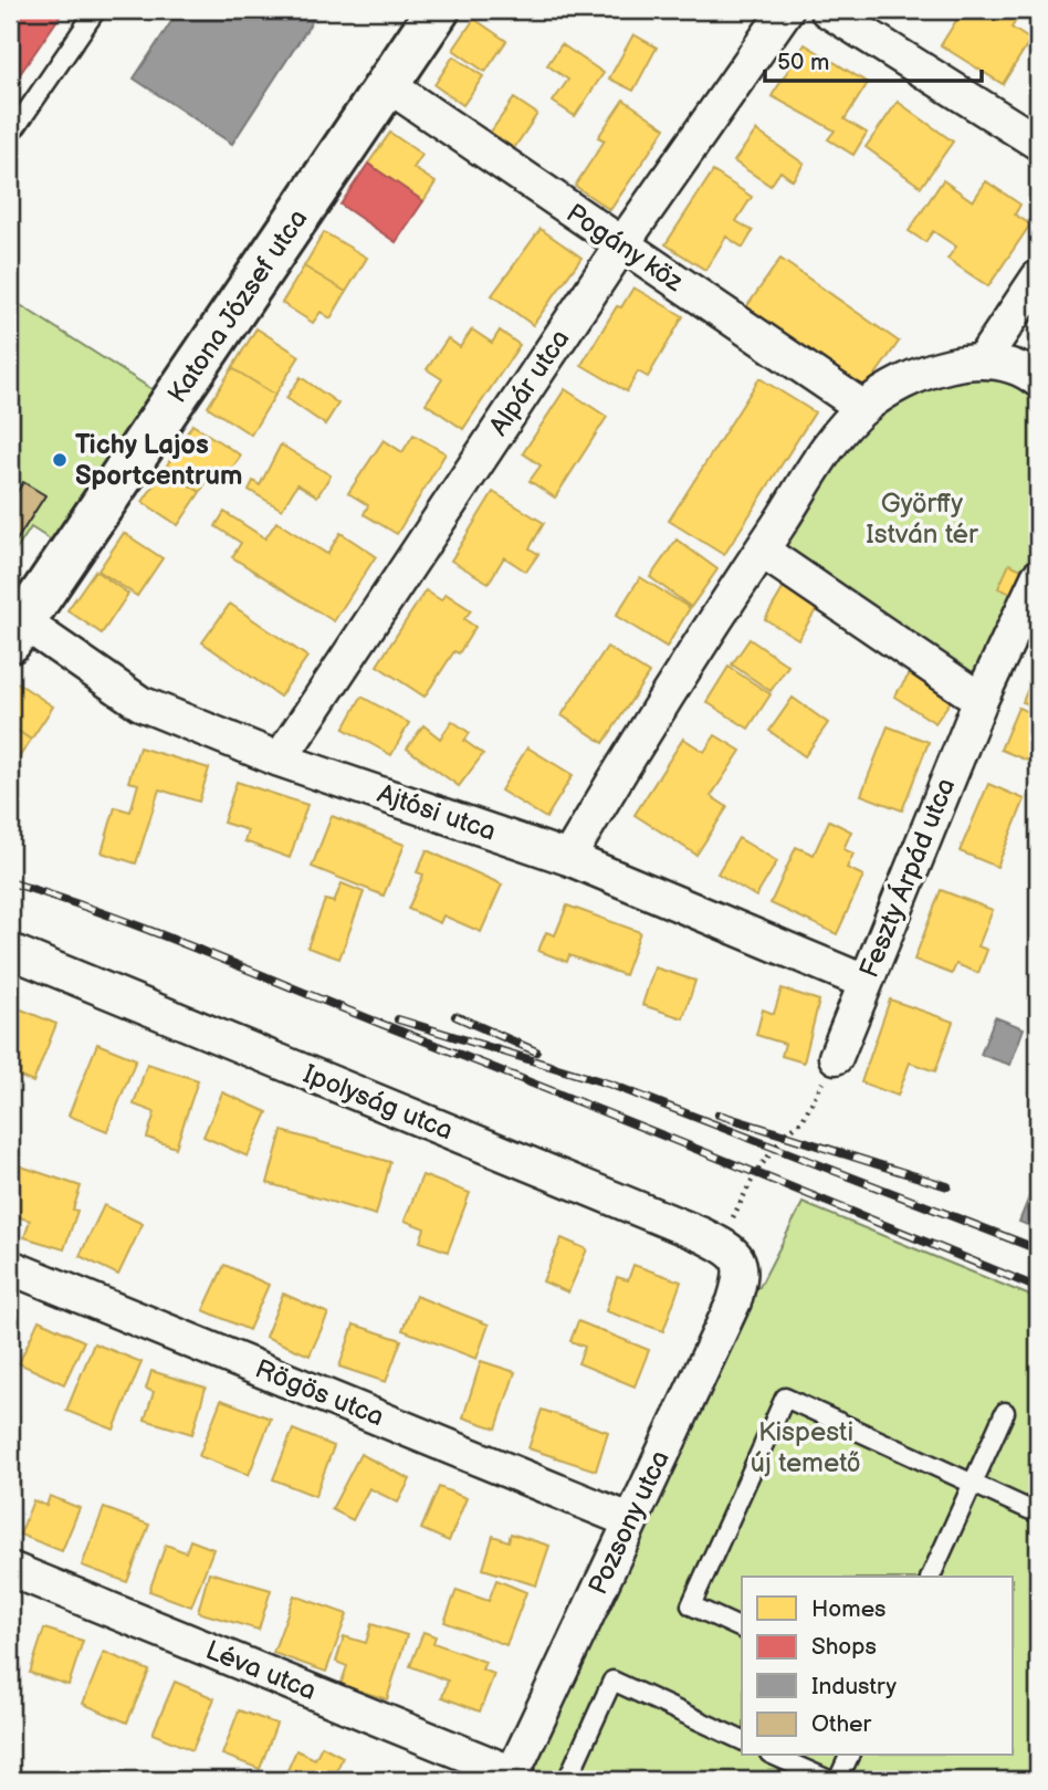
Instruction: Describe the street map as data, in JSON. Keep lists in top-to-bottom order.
{
  "streets": {
    "street": [
      "Pogány köz",
      "Katona József utca",
      "Alpár utca",
      "Ajtósi utca",
      "Feszty Árpád utca",
      "Ipolyság utca",
      "Rögös utca",
      "Pozsony utca",
      "Léva utca"
    ]
  },
  "crossings": [
    ["Pogány köz", "Katona József utca"],
    ["Pogány köz", "Alpár utca"],
    ["Katona József utca", "Ajtósi utca"],
    ["Alpár utca", "Ajtósi utca"],
    ["Ajtósi utca", "Feszty Árpád utca"],
    ["Ipolyság utca", "Pozsony utca"],
    ["Rögös utca", "Pozsony utca"],
    ["Pozsony utca", "Léva utca"]
  ],
  "parks": ["Györffy István tér", "Kispesti új temető"],
  "places": ["Tichy Lajos Sportcentrum"],
  "legend": [
    "Homes",
    "Shops",
    "Industry",
    "Other"
  ],
  "scale_bar": "50 m"
}
